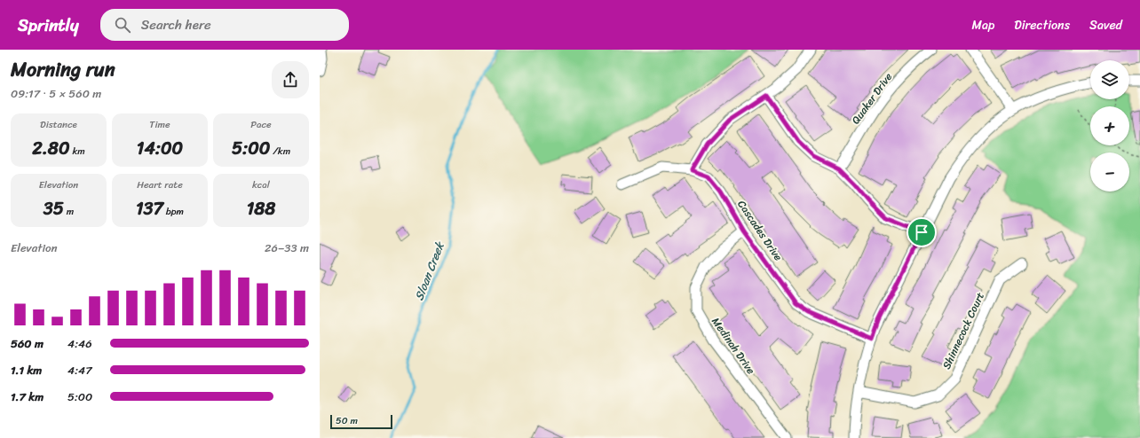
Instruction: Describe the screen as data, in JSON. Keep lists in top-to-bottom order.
{
  "streets": {
    "street": [
      "Quaker Drive",
      "Cascades Drive",
      "Shinnecock Court",
      "Medinah Drive"
    ]
  },
  "crossings": [
    ["Cascades Drive", "Medinah Drive"]
  ],
  "water": ["Sloan Creek"],
  "scale_bar": "50 m",
  "page": {
    "header": "Sprintly",
    "search": "Search here",
    "nav": ["Map", "Directions", "Saved"],
    "heading": ["Morning run", "09:17 · 5 × 560 m"],
    "map_buttons": ["+", "−"],
    "stats": [
      ["Distance", "2.80 km"],
      ["Time", "14:00"],
      ["Pace", "5:00 /km"],
      ["Elevation", "35 m"],
      ["Heart rate", "137 bpm"],
      ["kcal", "188"]
    ],
    "chart": ["Elevation", "26–33 m"],
    "list": [
      {
        "name": "560 m",
        "note": "4:46"
      },
      {
        "name": "1.1 km",
        "note": "4:47"
      },
      {
        "name": "1.7 km",
        "note": "5:00"
      }
    ],
    "scale": "50 m"
  }
}
